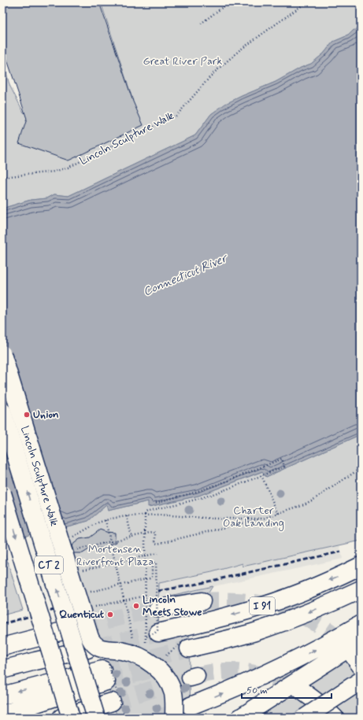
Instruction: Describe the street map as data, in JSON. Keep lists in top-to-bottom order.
{
  "streets": {
    "main road": ["Lincoln Sculpture Walk", "CT 2", "I 91"]
  },
  "water": ["Connecticut River"],
  "parks": ["Great River Park", "Charter Oak Landing", "Mortensen Riverfront Plaza"],
  "places": ["Union", "Lincoln Meets Stowe", "Quenticut"],
  "scale_bar": "50 m"
}
